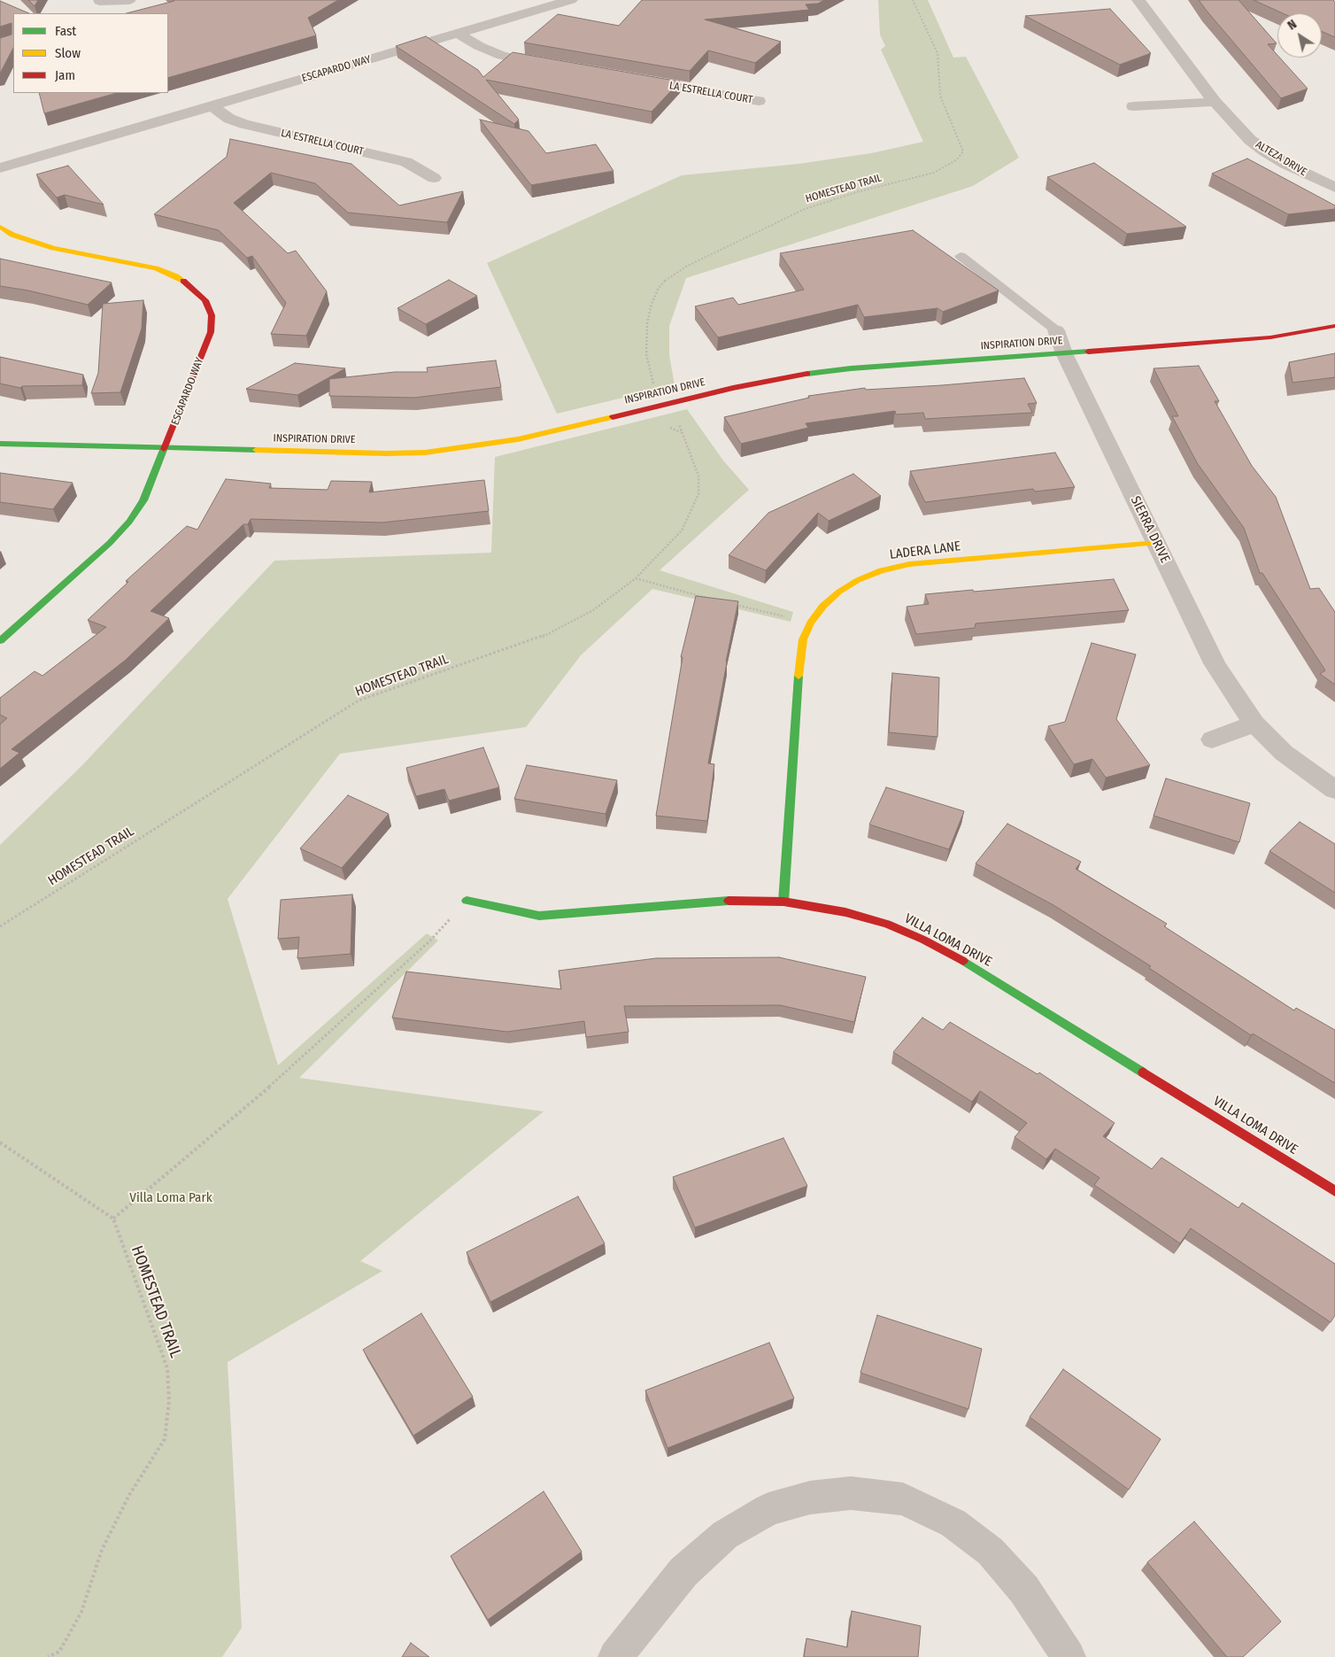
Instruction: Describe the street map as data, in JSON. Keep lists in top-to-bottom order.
{
  "streets": {
    "street": [
      "ESCAPARDO WAY",
      "LA ESTRELLA COURT",
      "ALTEZA DRIVE",
      "INSPIRATION DRIVE",
      "SIERRA DRIVE",
      "LADERA LANE",
      "VILLA LOMA DRIVE"
    ],
    "path": ["HOMESTEAD TRAIL"]
  },
  "crossings": [
    ["ESCAPARDO WAY", "LA ESTRELLA COURT"],
    ["ESCAPARDO WAY", "INSPIRATION DRIVE"],
    ["INSPIRATION DRIVE", "SIERRA DRIVE"],
    ["SIERRA DRIVE", "LADERA LANE"],
    ["LADERA LANE", "VILLA LOMA DRIVE"]
  ],
  "parks": ["Villa Loma Park"],
  "legend": ["Fast", "Slow", "Jam"],
  "north": "top left"
}
